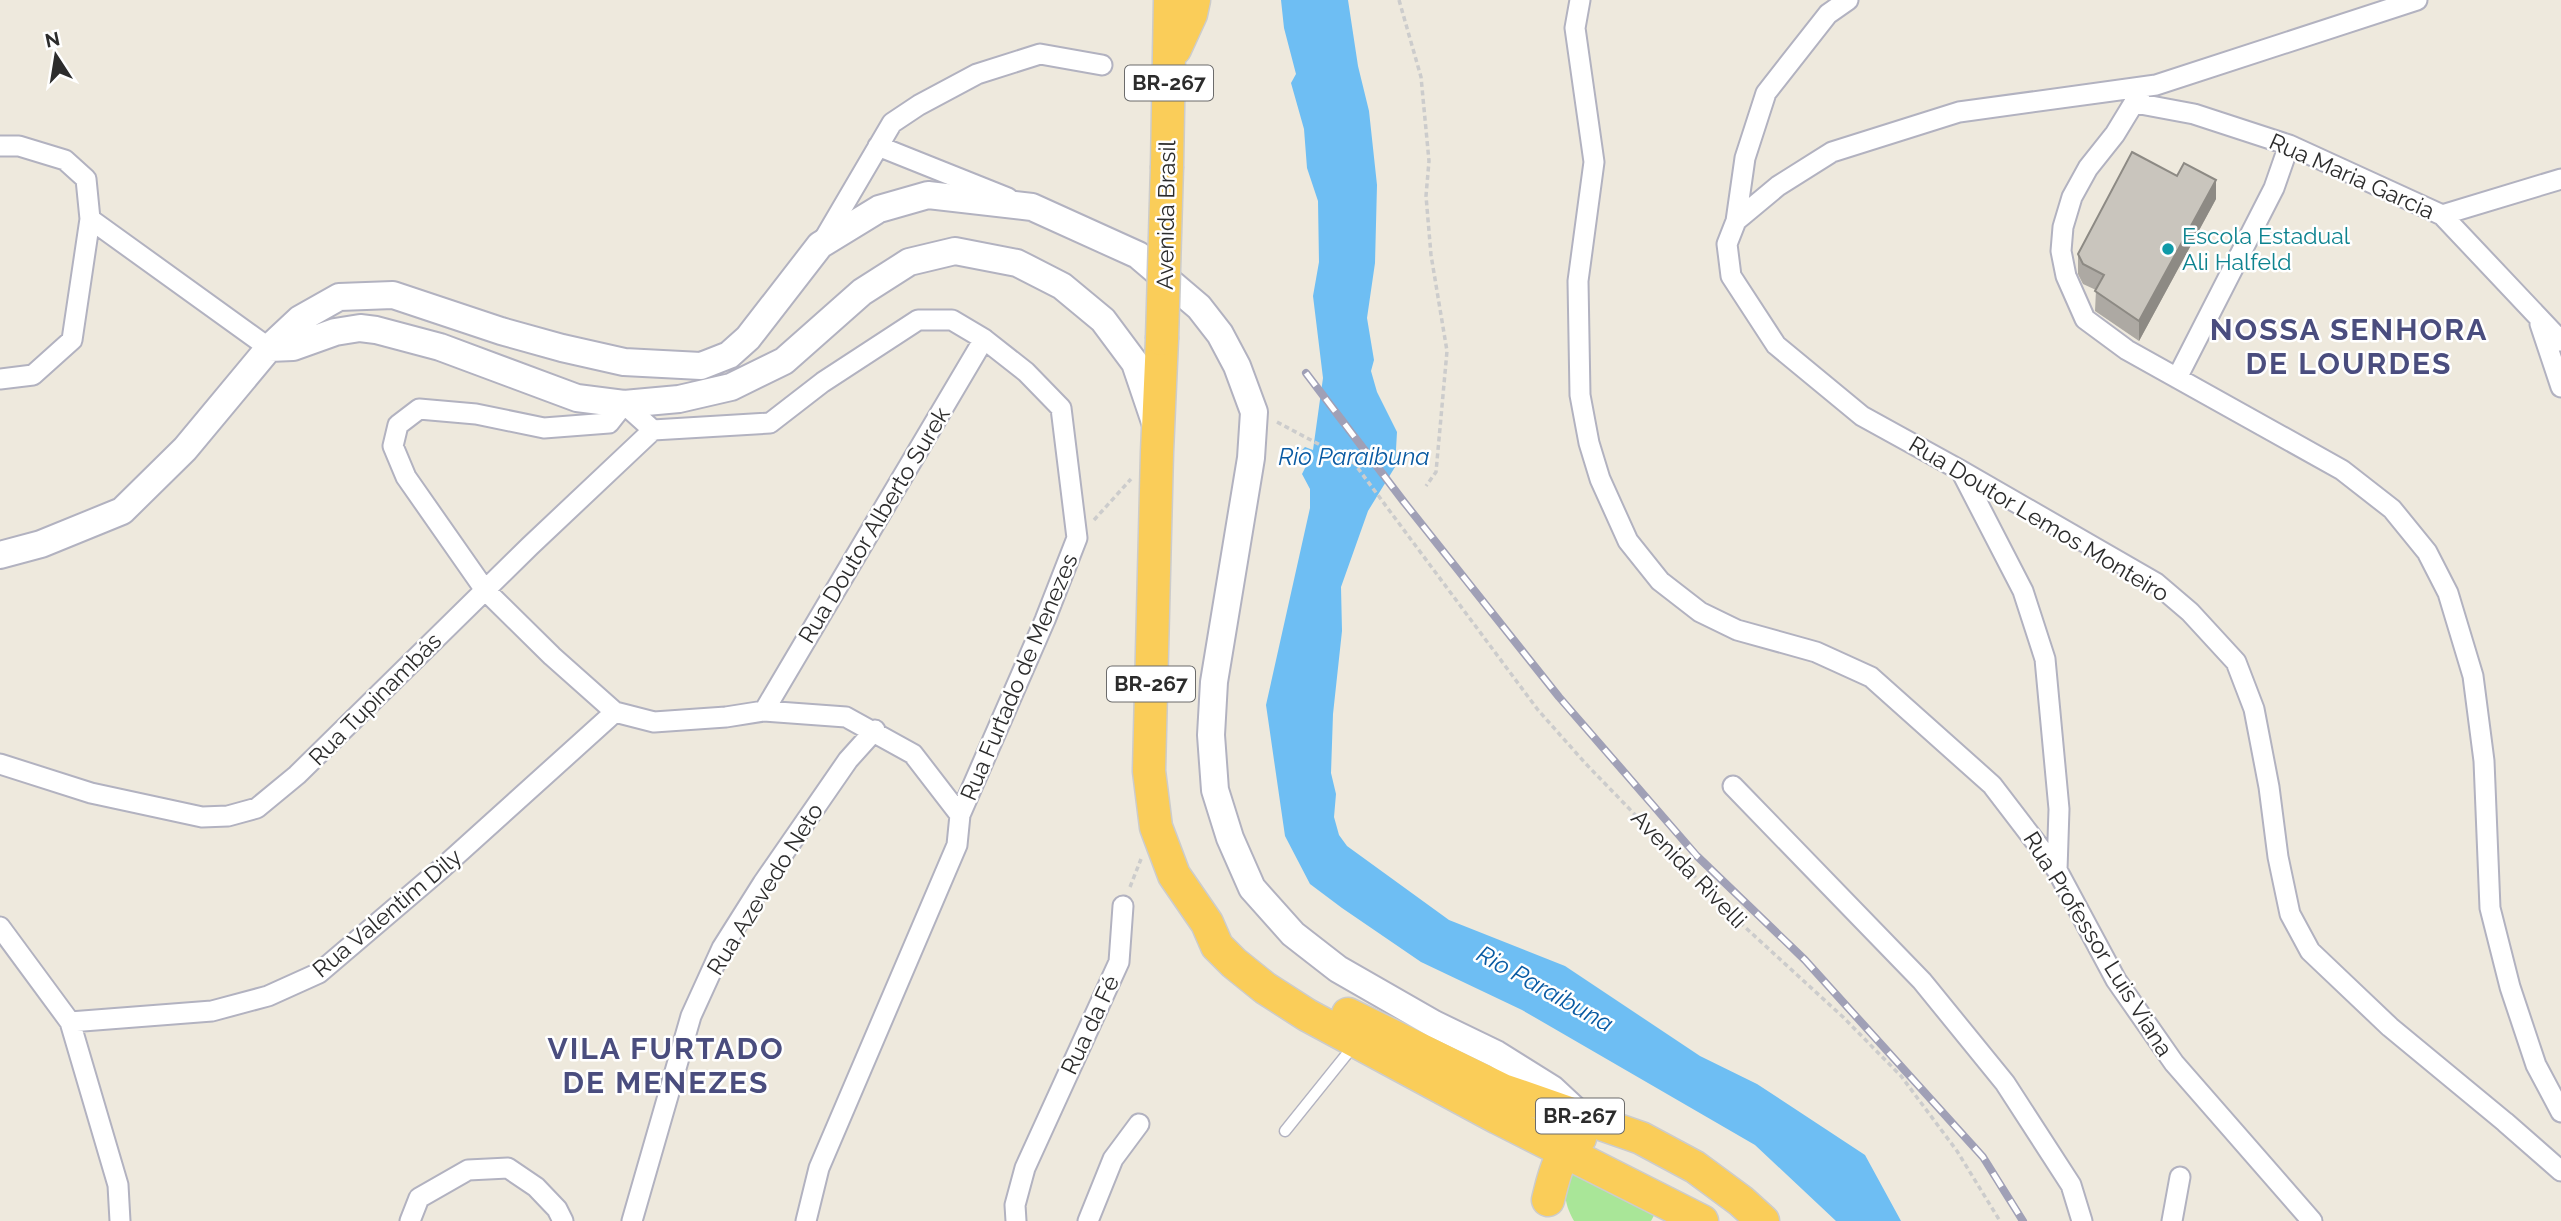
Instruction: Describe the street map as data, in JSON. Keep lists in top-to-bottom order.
{
  "streets": {
    "highway": ["BR-267", "Avenida Brasil"],
    "street": [
      "Rua Maria Garcia",
      "Rua Doutor Lemos Monteiro",
      "Rua Doutor Alberto Surek",
      "Rua Furtado de Menezes",
      "Rua Tupinambás",
      "Rua Azevedo Neto",
      "Rua Valentim Dily",
      "Rua Professor Luis Viana",
      "Rua da Fé"
    ],
    "path": ["Avenida Rivelli"]
  },
  "crossings": [
    ["BR-267", "Avenida Brasil"],
    ["Rua Maria Garcia", "Rua Doutor Lemos Monteiro"],
    ["Rua Doutor Alberto Surek", "Rua Furtado de Menezes"],
    ["Rua Furtado de Menezes", "Rua Tupinambás"]
  ],
  "districts": ["NOSSA SENHORA DE LOURDES", "VILA FURTADO DE MENEZES"],
  "water": ["Rio Paraibuna"],
  "places": ["Escola Estadual Ali Halfeld"],
  "north": "top"
}
